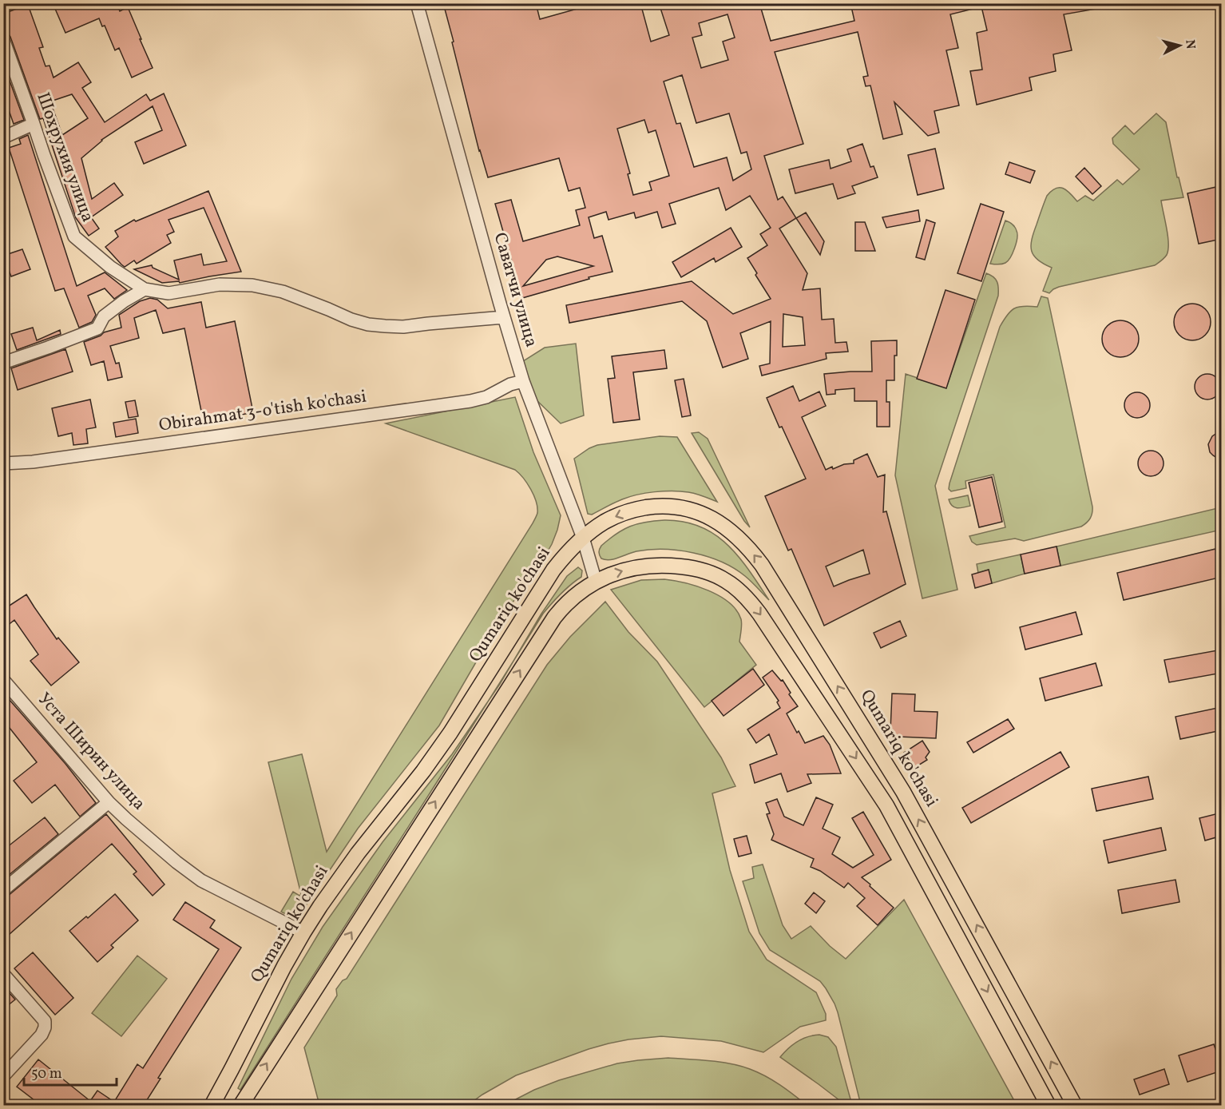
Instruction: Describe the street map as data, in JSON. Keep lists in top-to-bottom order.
{
  "streets": {
    "main road": ["Qumariq ko'chasi"],
    "street": [
      "Шохрухия улица",
      "Саватчи улица",
      "Obirahmat 3-o'tish ko'chasi",
      "Уста Ширин улица"
    ]
  },
  "crossings": [
    ["Шохрухия улица", "Саватчи улица"],
    ["Саватчи улица", "Obirahmat 3-o'tish ko'chasi"],
    ["Саватчи улица", "Qumariq ko'chasi"],
    ["Qumariq ko'chasi", "Уста Ширин улица"]
  ],
  "scale_bar": "50 m",
  "north": "right"
}
